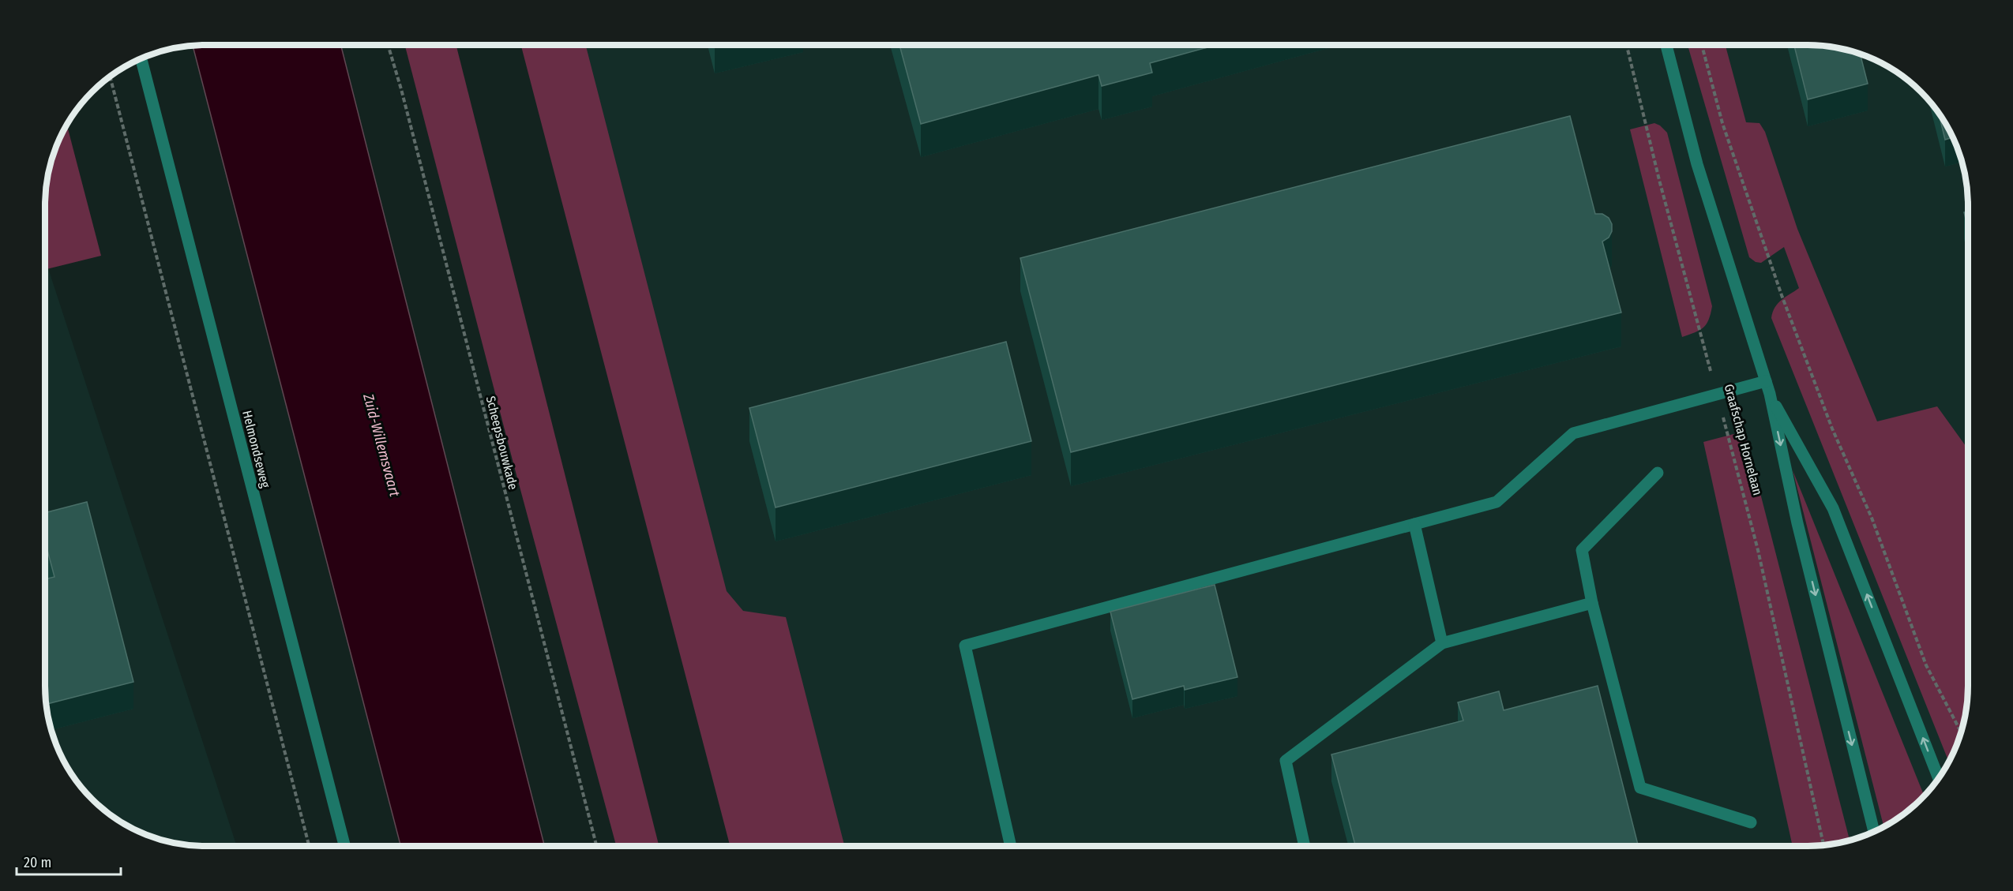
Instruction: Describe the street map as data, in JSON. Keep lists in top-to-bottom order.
{
  "streets": {
    "street": ["Helmondseweg"],
    "path": ["Graafschap Hornelaan", "Scheepsbouwkade"]
  },
  "water": ["Zuid-Willemsvaart"],
  "scale_bar": "20 m"
}
